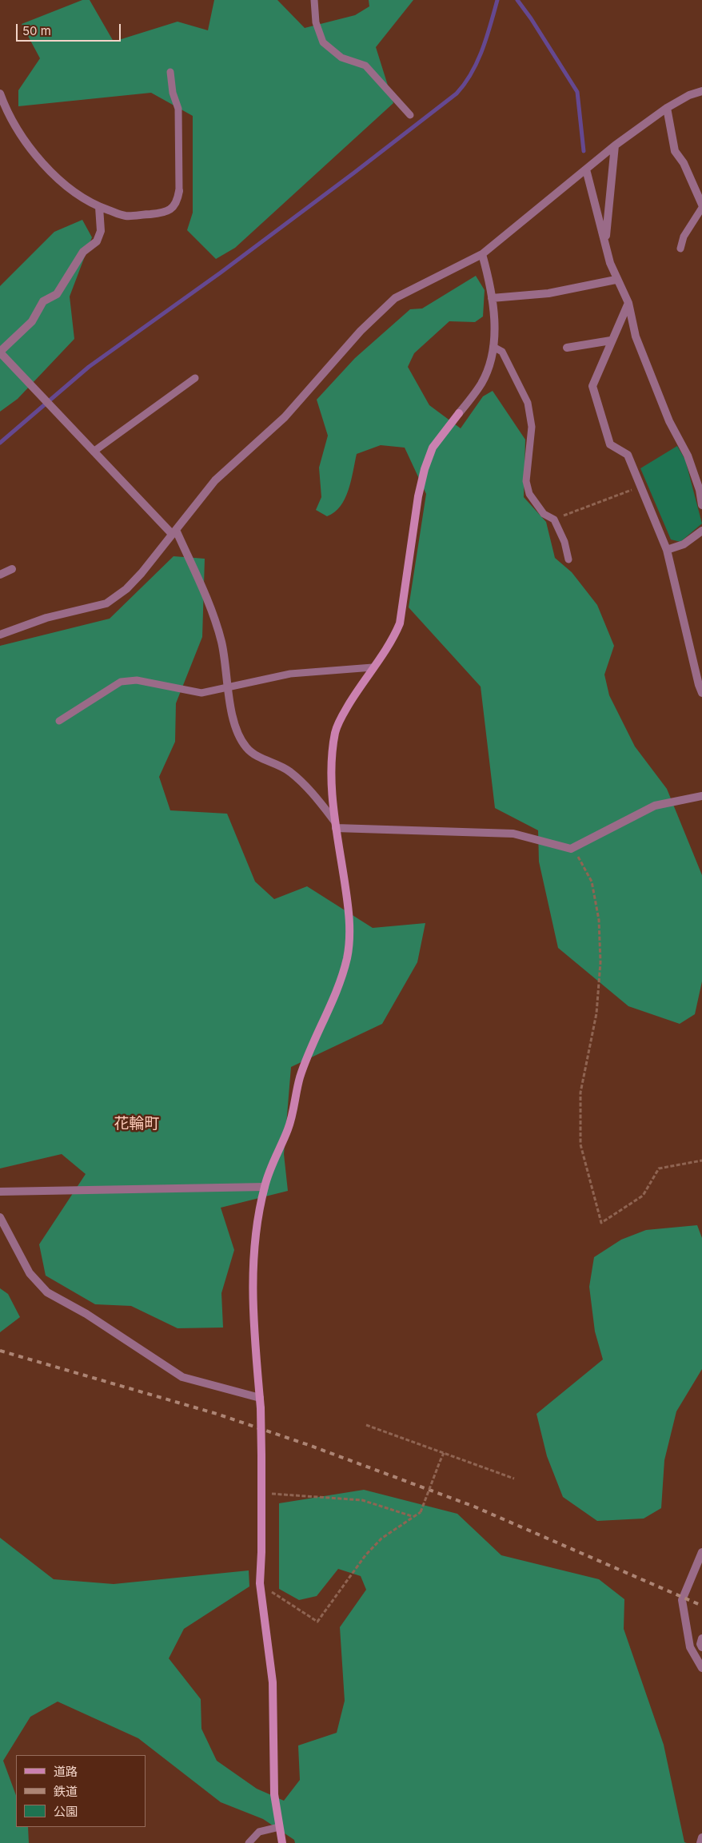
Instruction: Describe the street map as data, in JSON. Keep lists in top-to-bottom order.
{
  "districts": ["花輪町"],
  "legend": ["道路", "鉄道", "公園"],
  "scale_bar": "50 m"
}
